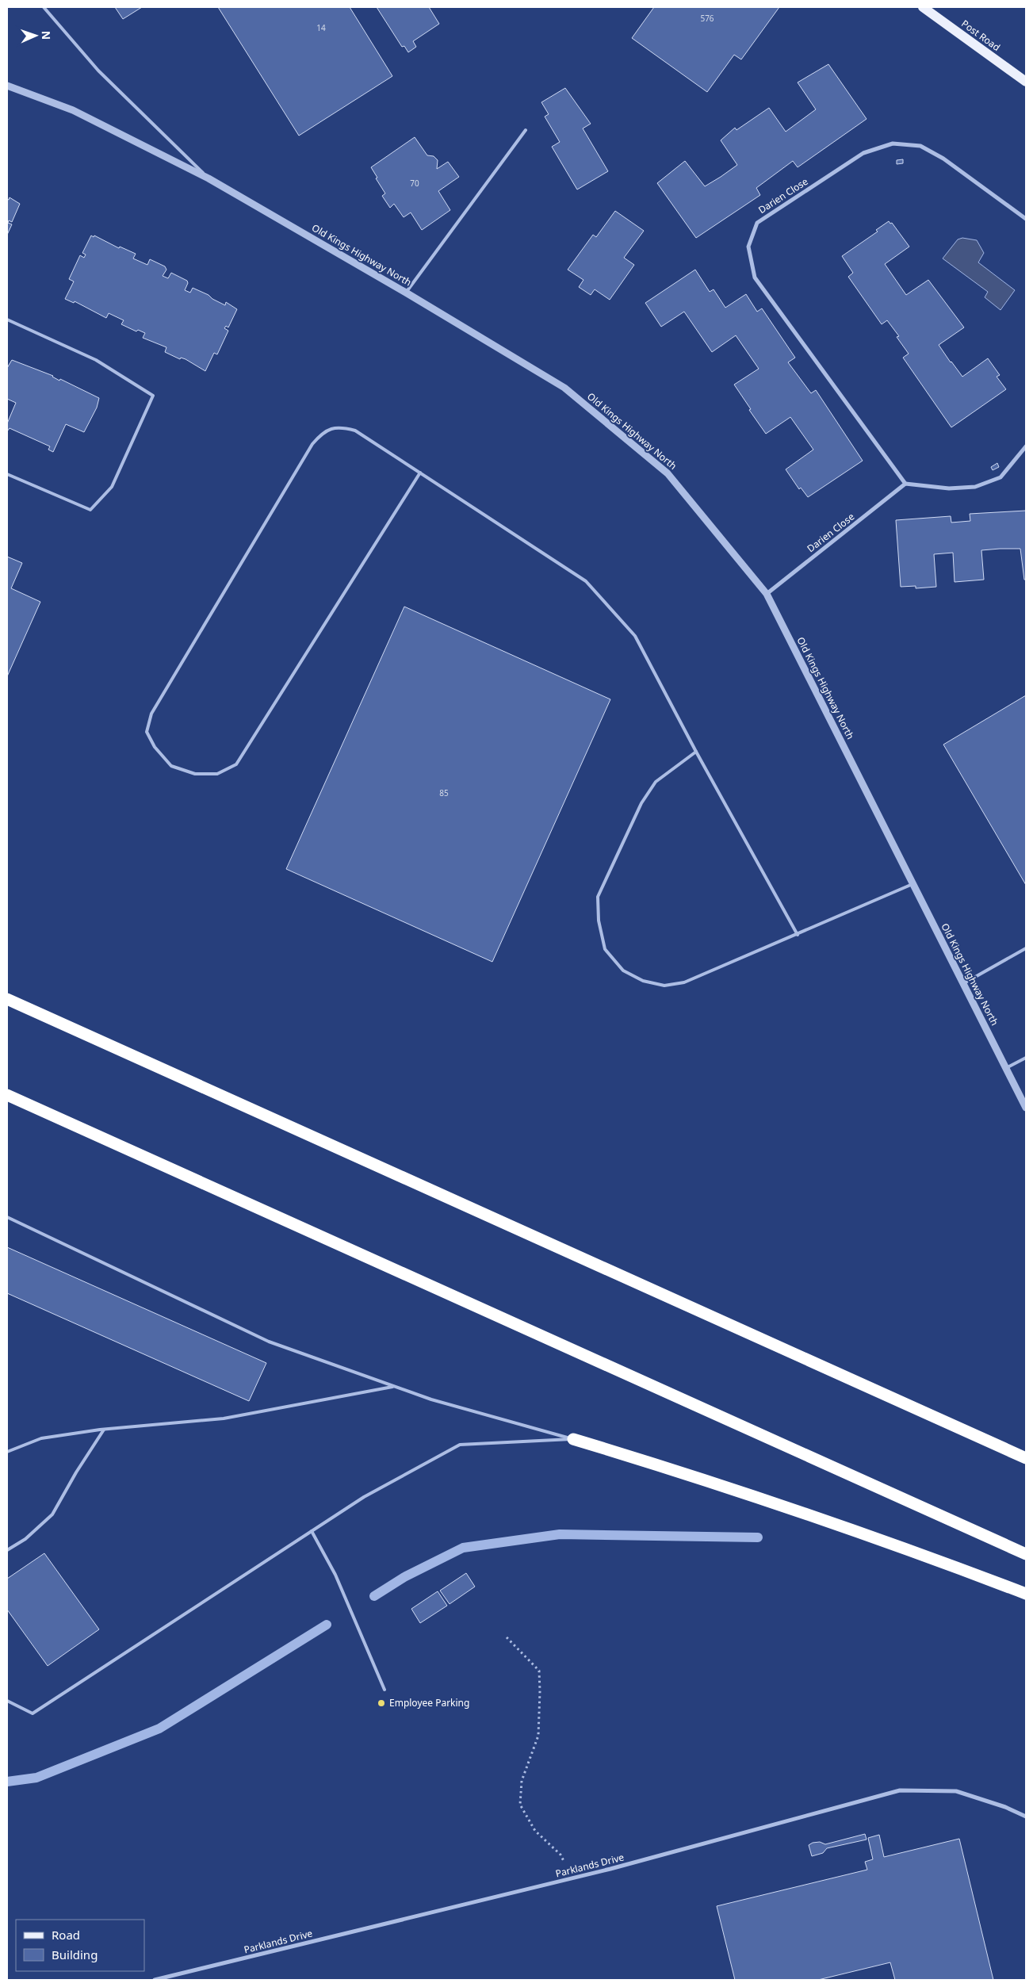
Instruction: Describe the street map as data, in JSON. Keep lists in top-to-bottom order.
{
  "streets": {
    "main road": ["Post Road"],
    "street": ["Darien Close", "Old Kings Highway North", "Parklands Drive"]
  },
  "crossings": [
    ["Darien Close", "Old Kings Highway North"]
  ],
  "places": ["Employee Parking"],
  "house_numbers": [
    "576",
    "14",
    "70",
    "85"
  ],
  "legend": ["Road", "Building"],
  "north": "right"
}
